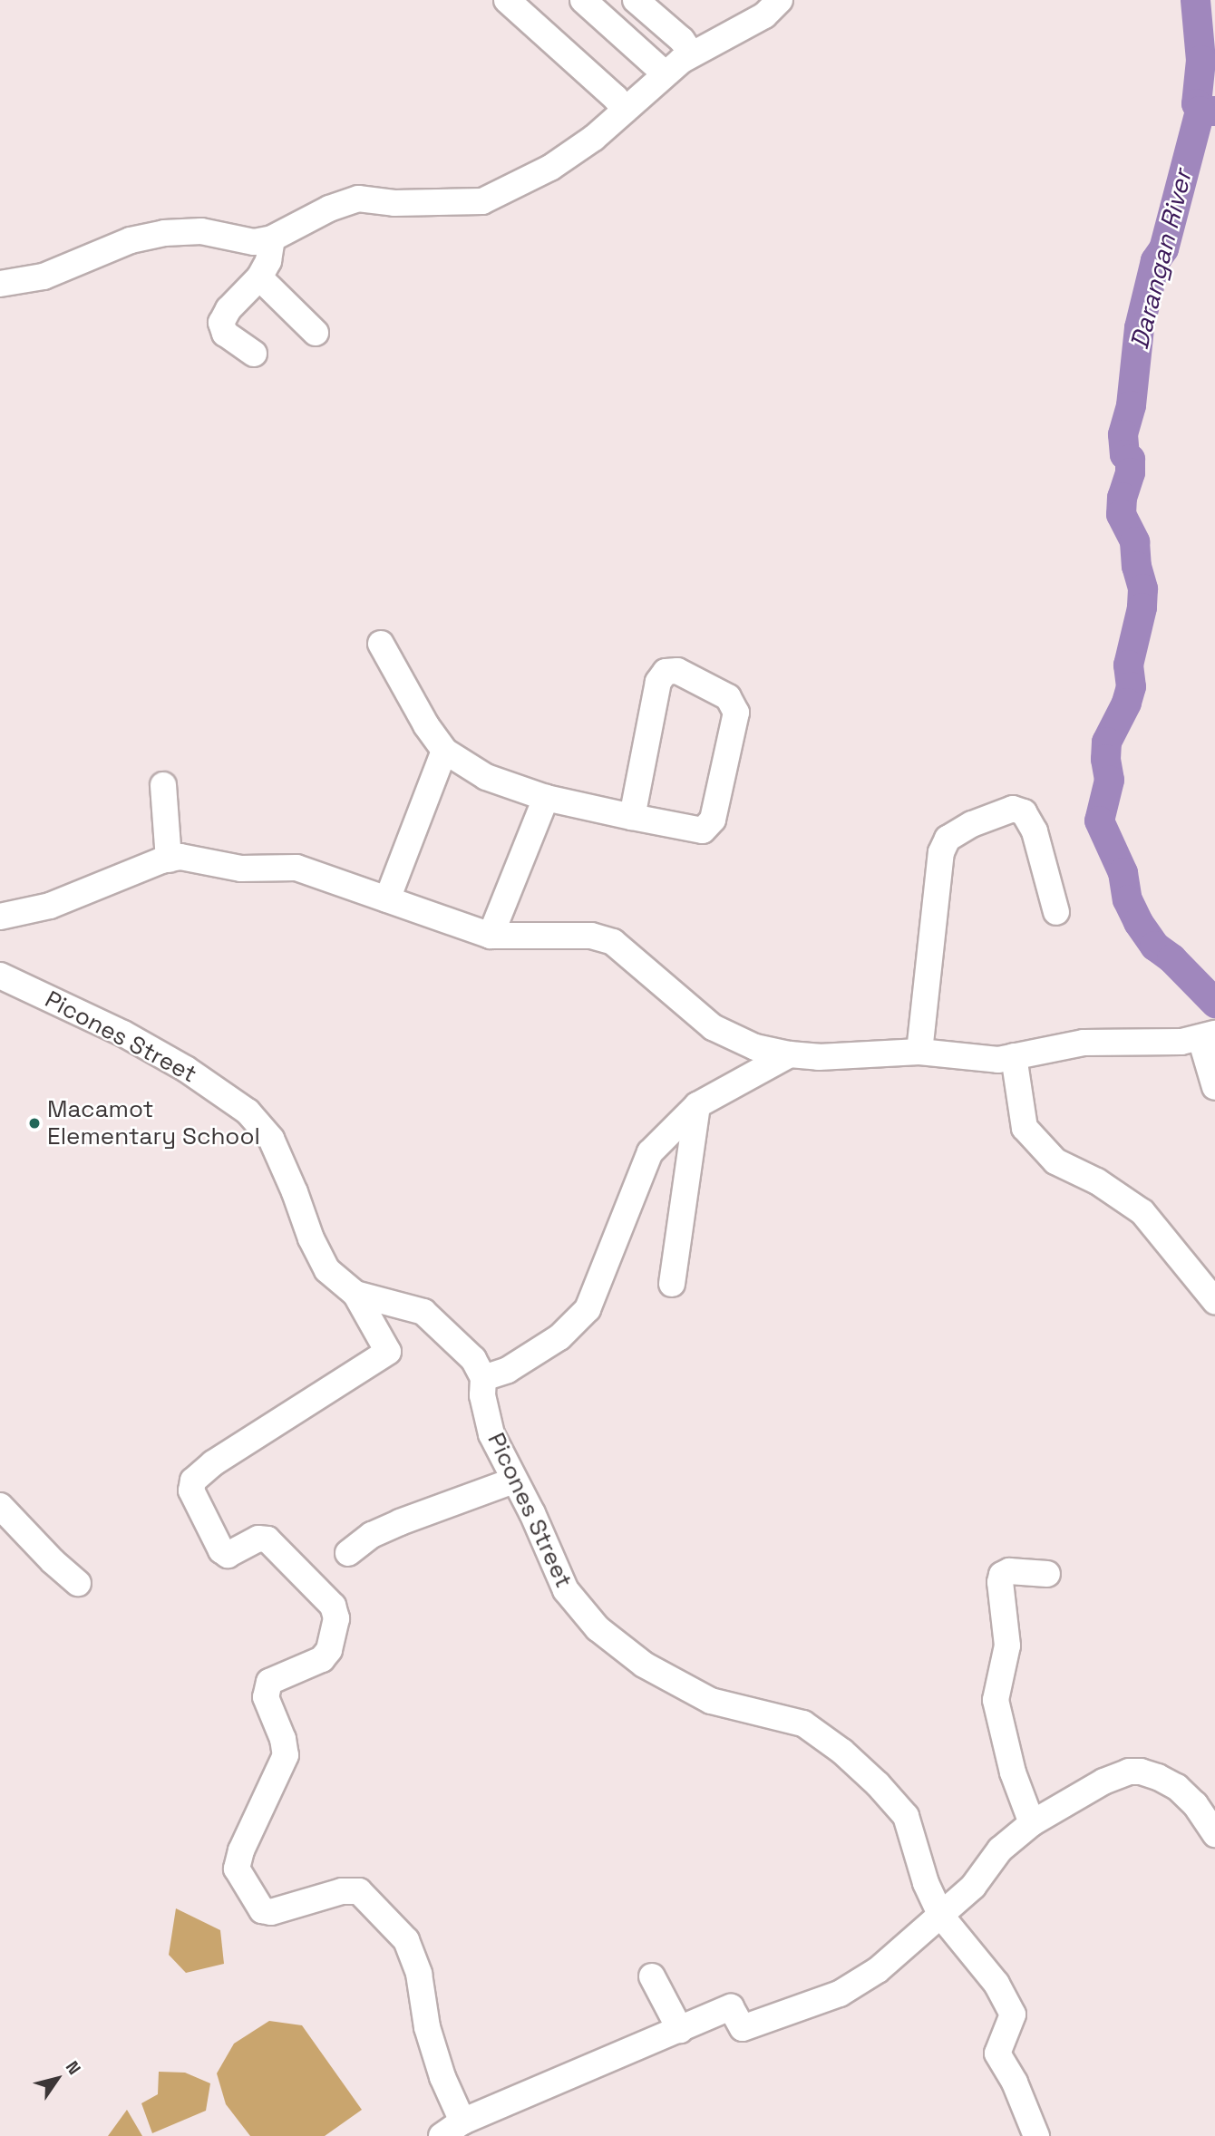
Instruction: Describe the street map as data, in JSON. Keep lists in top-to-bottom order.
{
  "streets": {
    "street": ["Picones Street"]
  },
  "water": ["Darangan River"],
  "places": ["Macamot Elementary School"],
  "north": "top right"
}
